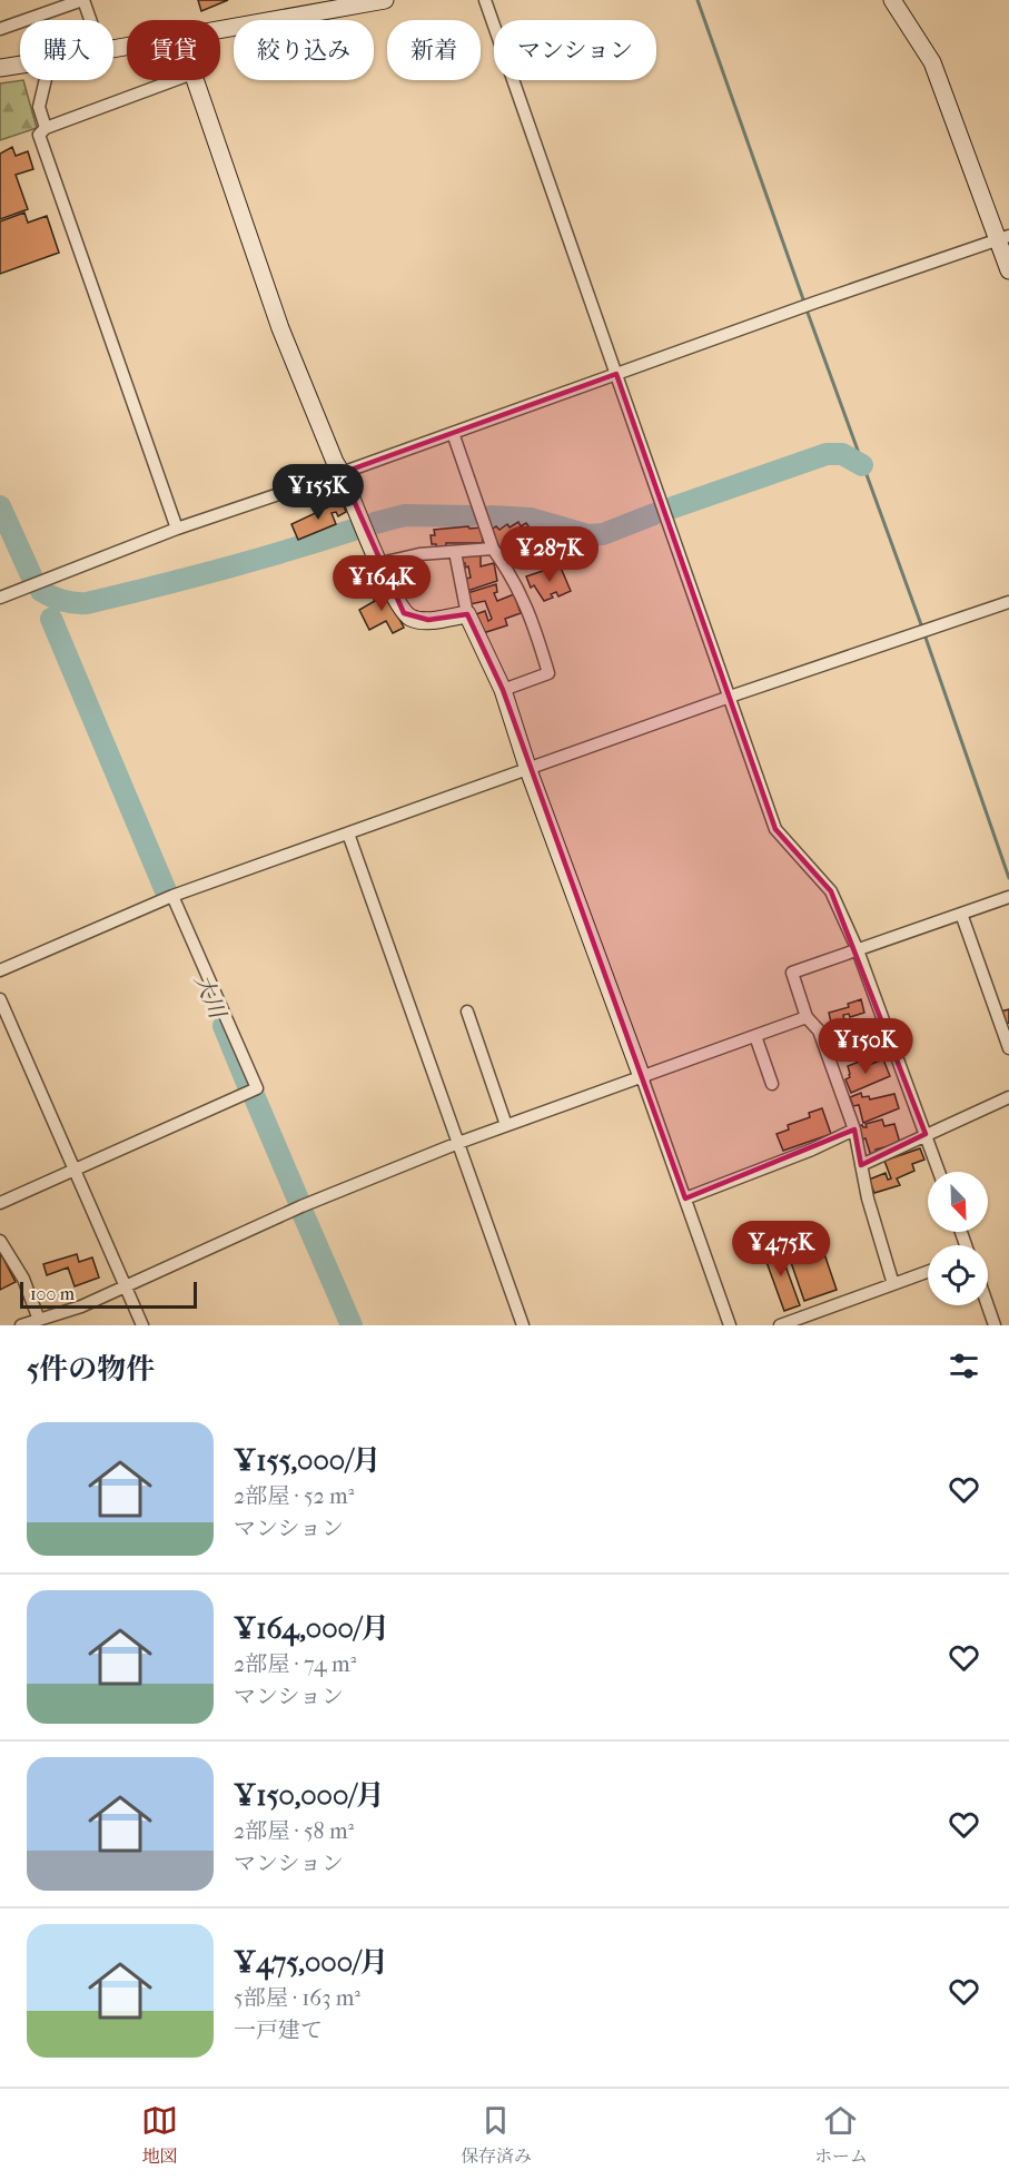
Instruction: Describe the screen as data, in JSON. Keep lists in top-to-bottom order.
{
  "water": ["大川"],
  "scale_bar": "100 m",
  "north": "bottom right",
  "page": {
    "chip": [
      "購入",
      "賃貸",
      "絞り込み",
      "新着",
      "マンション"
    ],
    "price": [
      "¥155K",
      "¥287K",
      "¥164K",
      "¥150K",
      "¥475K"
    ],
    "scale": "100 m",
    "heading": "5件の物件",
    "list": [
      {
        "name": "¥155,000/月",
        "note": "2部屋 · 52 m² · マンション"
      },
      {
        "name": "¥164,000/月",
        "note": "2部屋 · 74 m² · マンション"
      },
      {
        "name": "¥150,000/月",
        "note": "2部屋 · 58 m² · マンション"
      },
      {
        "name": "¥475,000/月",
        "note": "5部屋 · 163 m² · 一戸建て"
      }
    ],
    "tabs": ["地図", "保存済み", "ホーム"]
  }
}
